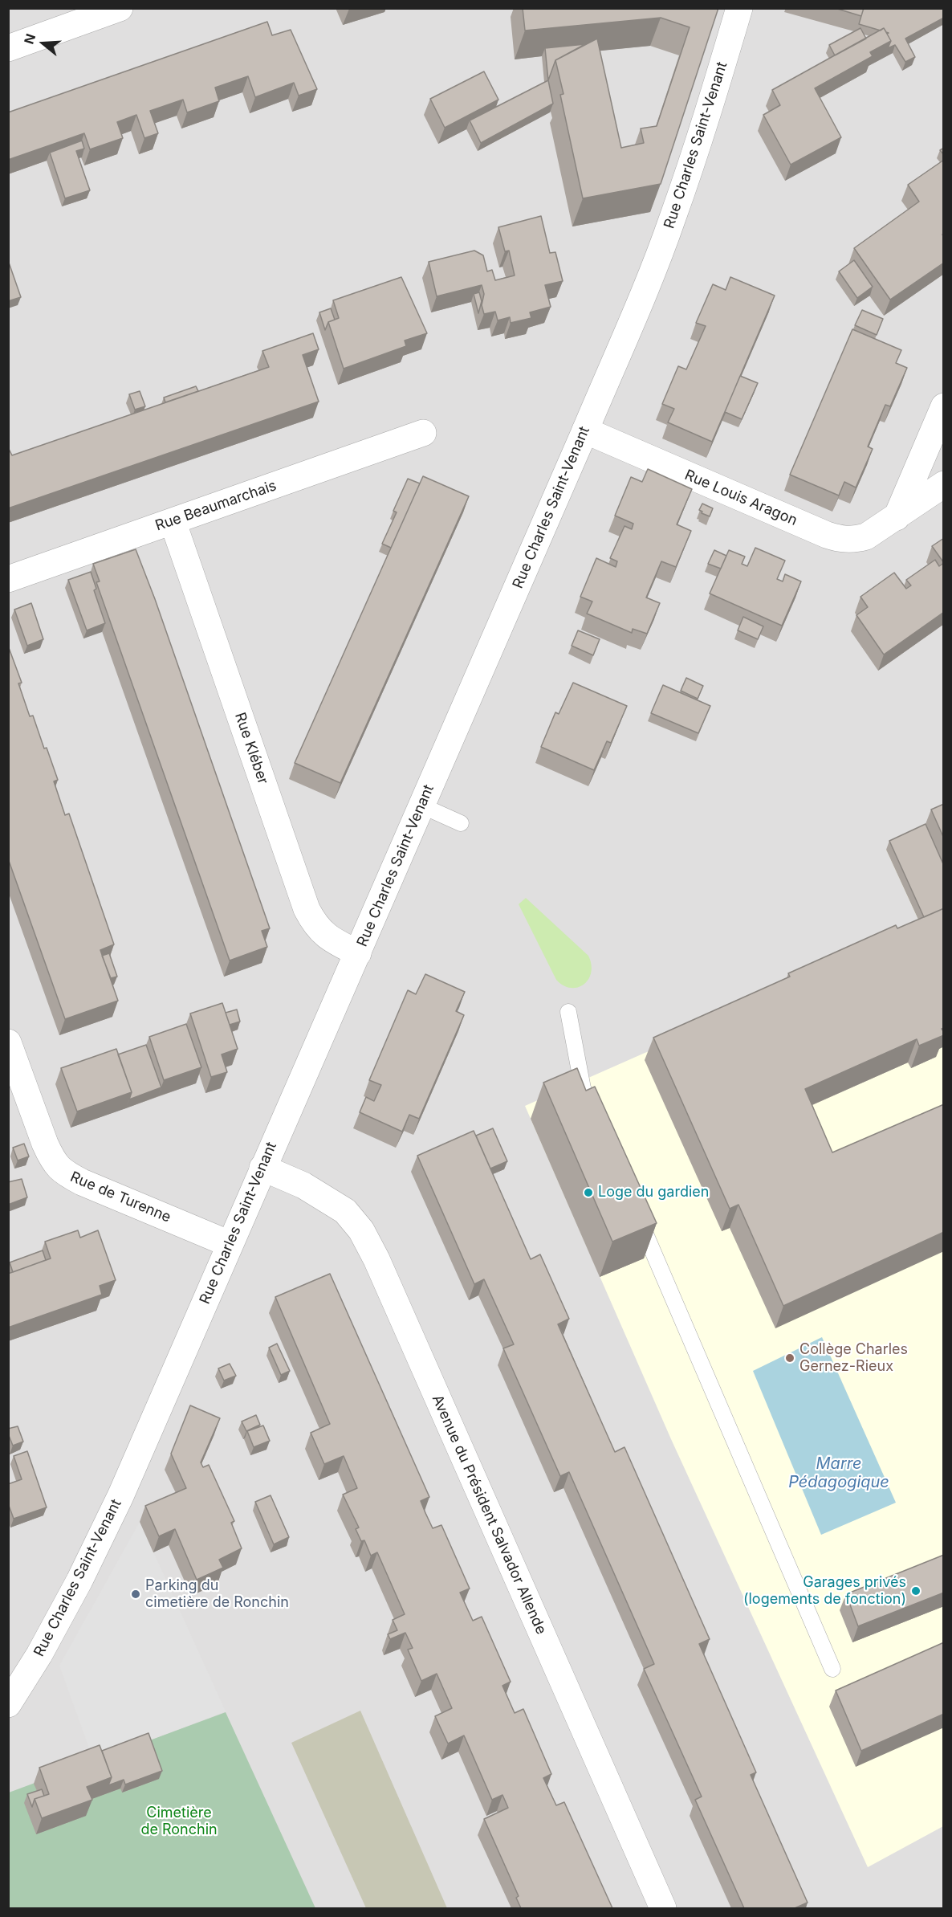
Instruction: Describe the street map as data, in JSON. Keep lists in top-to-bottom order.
{
  "streets": {
    "street": [
      "Rue Charles Saint-Venant",
      "Rue Louis Aragon",
      "Rue Beaumarchais",
      "Rue Kléber",
      "Rue de Turenne",
      "Avenue du Président Salvador Allende"
    ]
  },
  "crossings": [
    ["Rue Charles Saint-Venant", "Rue Louis Aragon"],
    ["Rue Charles Saint-Venant", "Rue Kléber"],
    ["Rue Charles Saint-Venant", "Rue de Turenne"],
    ["Rue Charles Saint-Venant", "Avenue du Président Salvador Allende"],
    ["Rue Beaumarchais", "Rue Kléber"]
  ],
  "water": ["Marre Pédagogique"],
  "parks": ["Cimetière de Ronchin"],
  "places": [
    "Loge du gardien",
    "Collège Charles Gernez-Rieux",
    "Garages privés (logements de fonction)",
    "Parking du cimetière de Ronchin"
  ],
  "north": "left"
}
